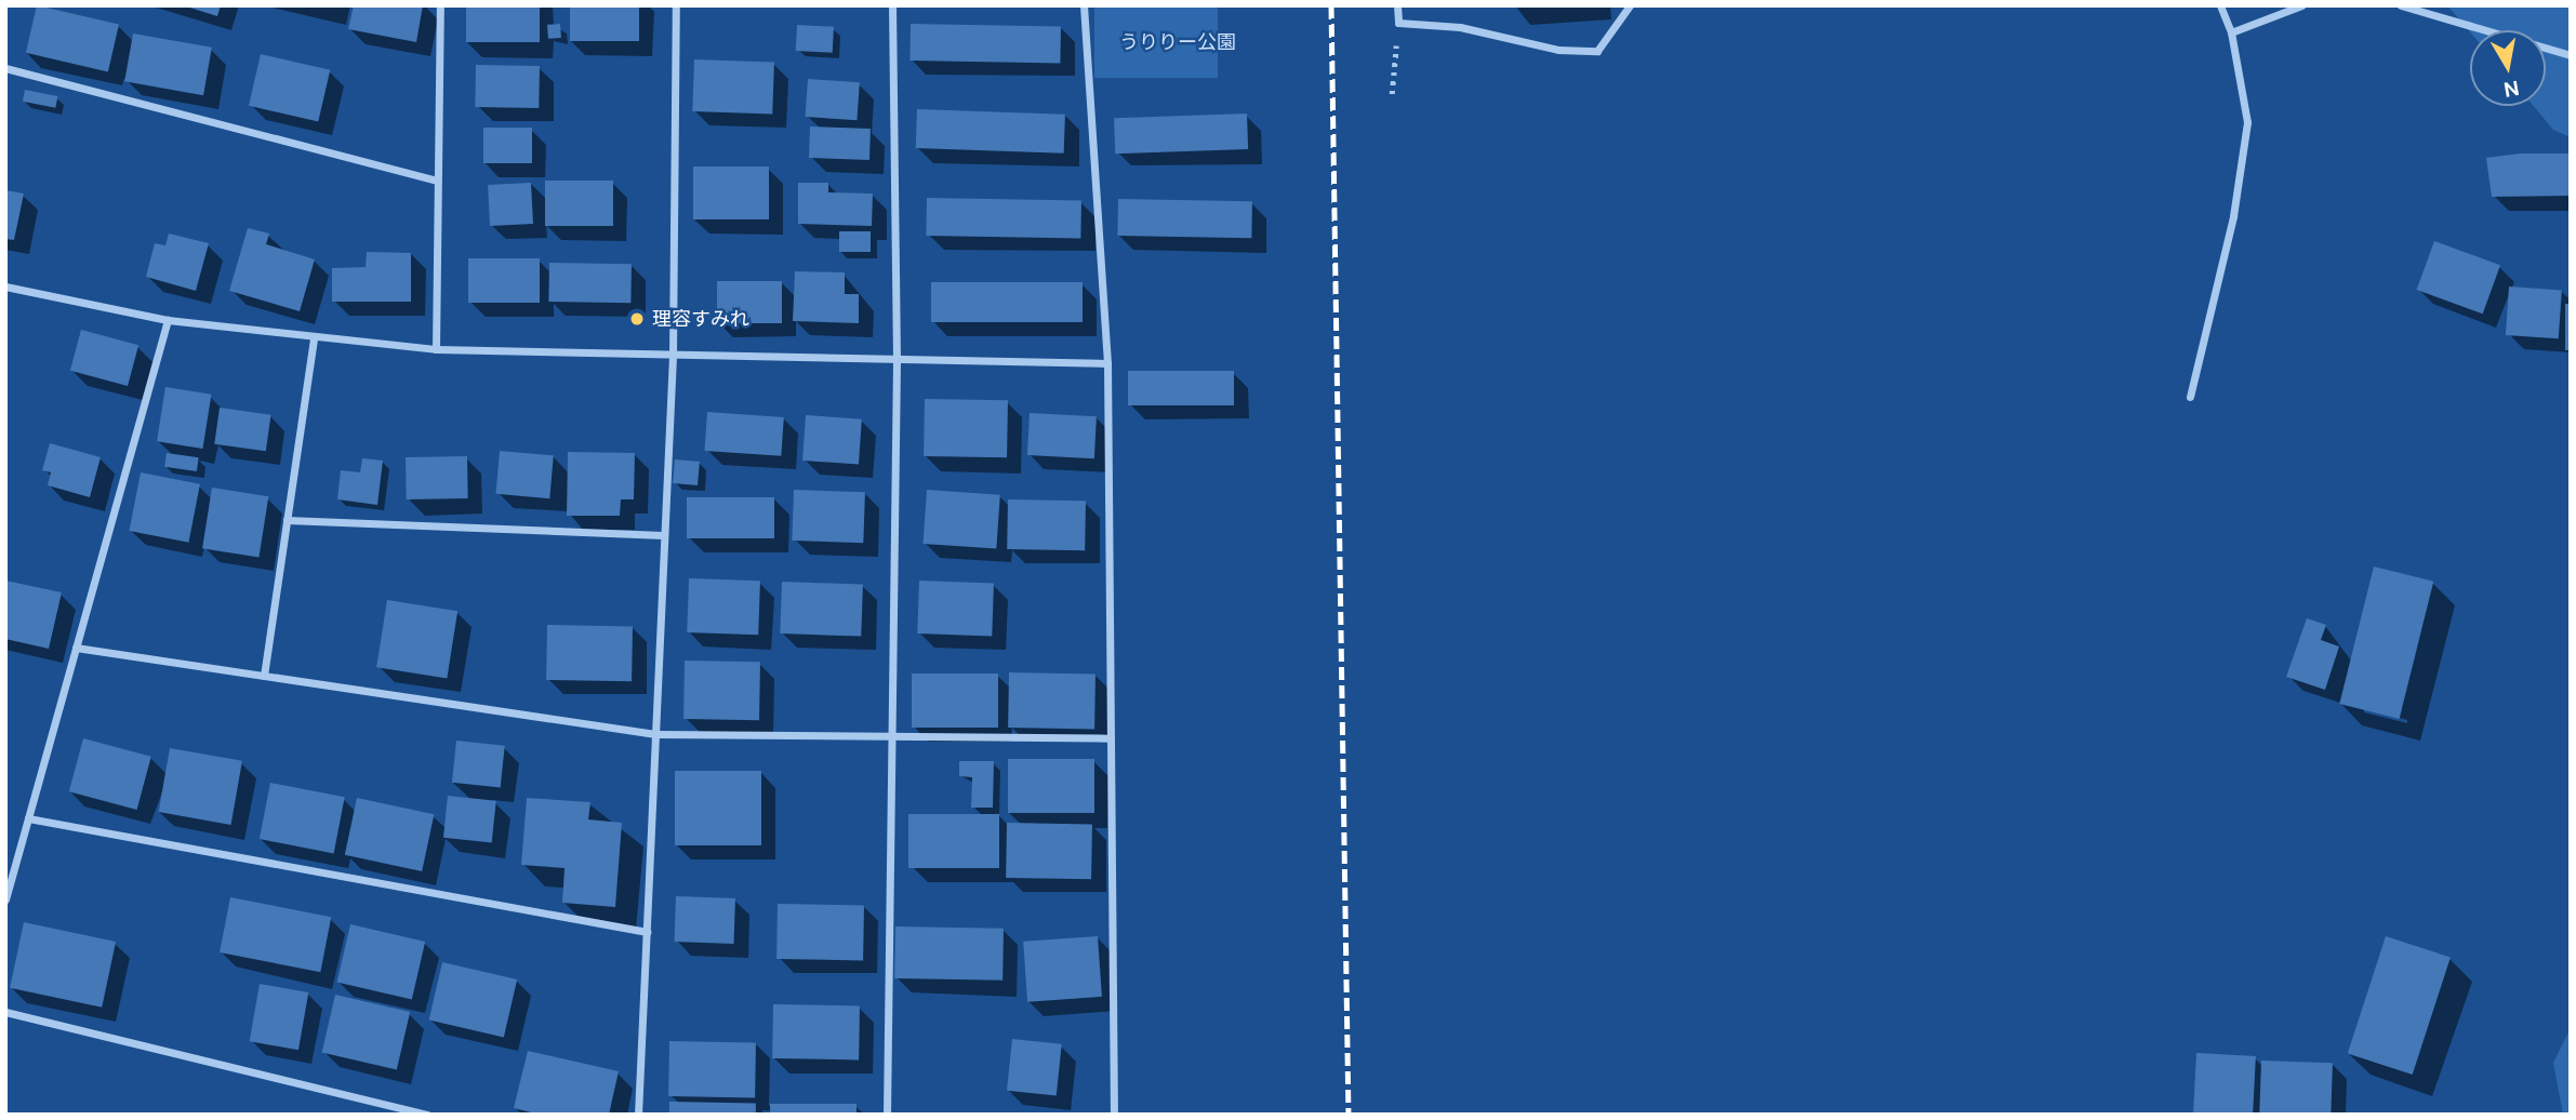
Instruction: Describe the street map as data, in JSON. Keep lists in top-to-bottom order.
{
  "parks": ["うりりー公園"],
  "places": ["理容すみれ"],
  "north": "bottom"
}
